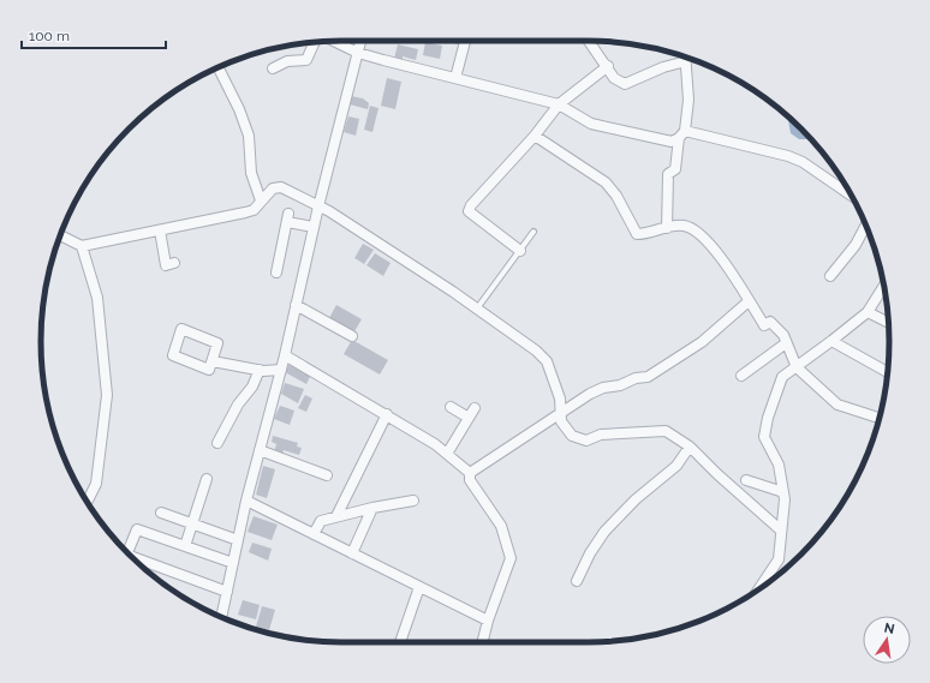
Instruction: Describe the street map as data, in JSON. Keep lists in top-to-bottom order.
{
  "scale_bar": "100 m",
  "north": "top"
}
